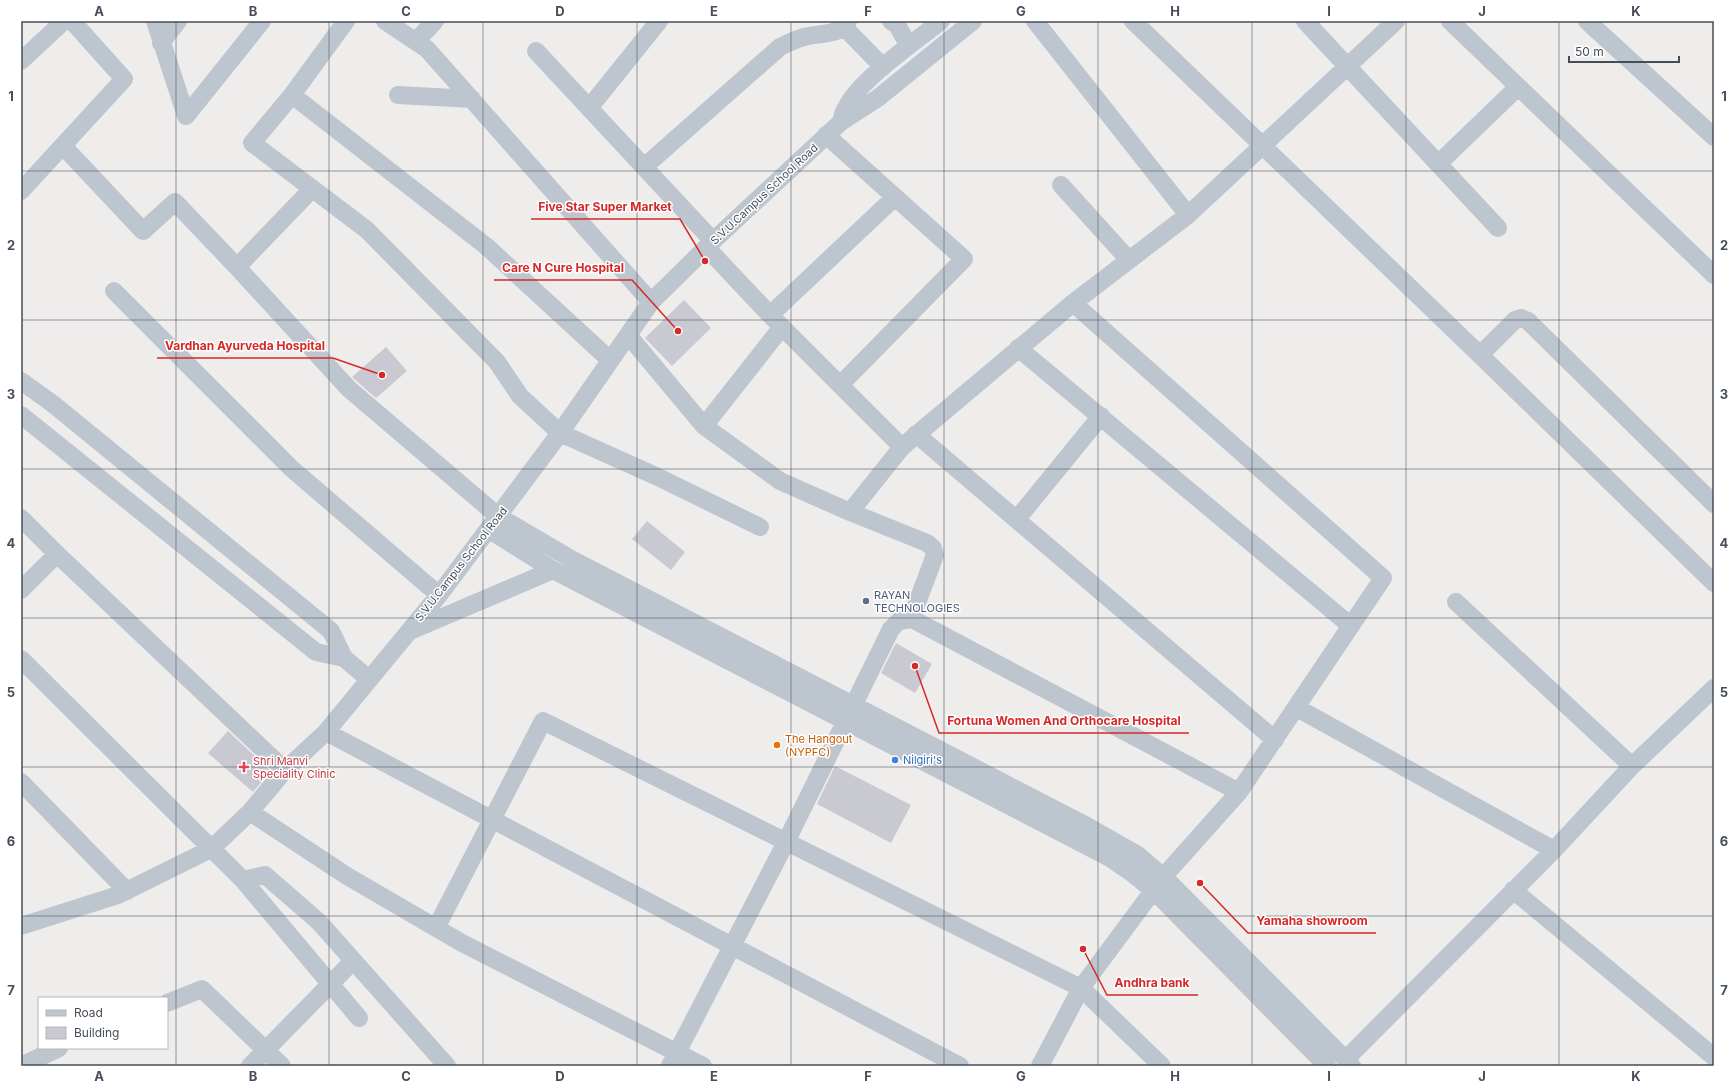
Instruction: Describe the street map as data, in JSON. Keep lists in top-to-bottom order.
{
  "streets": {
    "street": ["S.V.U.Campus School Road"]
  },
  "places": {
    "other": [
      "Five Star Super Market",
      "Care N Cure Hospital",
      "Vardhan Ayurveda Hospital",
      "RAYAN TECHNOLOGIES",
      "Fortuna Women And Orthocare Hospital",
      "The Hangout (NYPFC)",
      "Nilgiri's",
      "Yamaha showroom",
      "Andhra bank"
    ],
    "health": ["Shri Manvi Speciality Clinic"]
  },
  "legend": ["Road", "Building"],
  "scale_bar": "50 m",
  "grid": {
    "columns": [
      "A",
      "B",
      "C",
      "D",
      "E",
      "F",
      "G",
      "H",
      "I",
      "J",
      "K"
    ],
    "rows": [
      "1",
      "2",
      "3",
      "4",
      "5",
      "6",
      "7"
    ]
  }
}
